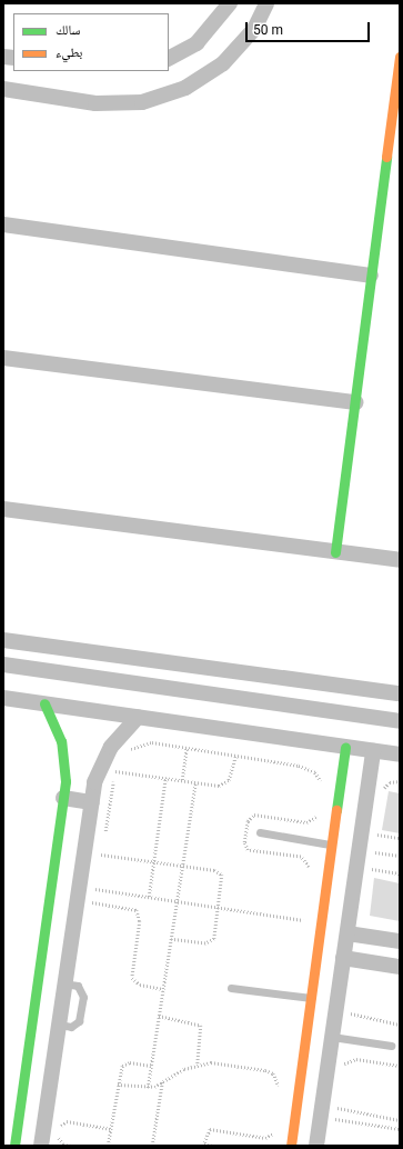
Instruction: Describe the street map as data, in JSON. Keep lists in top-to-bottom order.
{
  "legend": ["سالك", "بطيء"],
  "scale_bar": "50 m"
}
